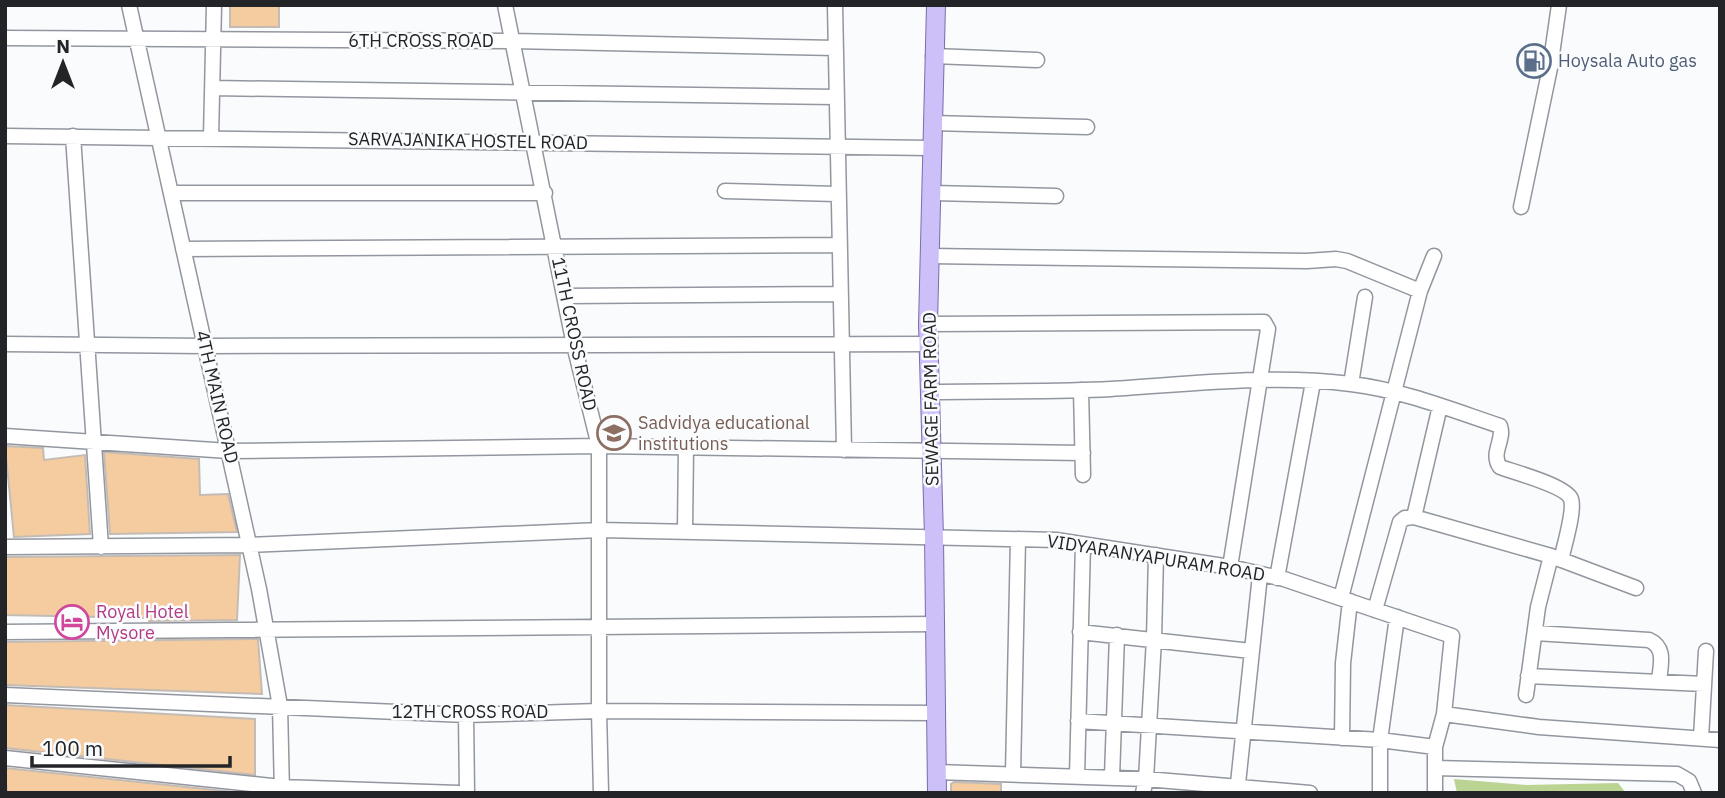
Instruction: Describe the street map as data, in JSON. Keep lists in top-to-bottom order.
{
  "streets": {
    "main road": ["SEWAGE FARM ROAD"],
    "street": [
      "6TH CROSS ROAD",
      "SARVAJANIKA HOSTEL ROAD",
      "11TH CROSS ROAD",
      "4TH MAIN ROAD",
      "VIDYARANYAPURAM ROAD",
      "12TH CROSS ROAD"
    ]
  },
  "crossings": [
    ["6TH CROSS ROAD", "11TH CROSS ROAD"],
    ["6TH CROSS ROAD", "4TH MAIN ROAD"],
    ["SARVAJANIKA HOSTEL ROAD", "11TH CROSS ROAD"],
    ["SARVAJANIKA HOSTEL ROAD", "4TH MAIN ROAD"],
    ["SARVAJANIKA HOSTEL ROAD", "SEWAGE FARM ROAD"],
    ["11TH CROSS ROAD", "VIDYARANYAPURAM ROAD"],
    ["11TH CROSS ROAD", "12TH CROSS ROAD"],
    ["4TH MAIN ROAD", "VIDYARANYAPURAM ROAD"],
    ["4TH MAIN ROAD", "12TH CROSS ROAD"],
    ["SEWAGE FARM ROAD", "VIDYARANYAPURAM ROAD"],
    ["SEWAGE FARM ROAD", "12TH CROSS ROAD"]
  ],
  "places": {
    "fuel station": ["Hoysala Auto gas"],
    "school or university": ["Sadvidya educational institutions"],
    "hotel": ["Royal Hotel Mysore"]
  },
  "scale_bar": "100 m",
  "north": "top"
}
